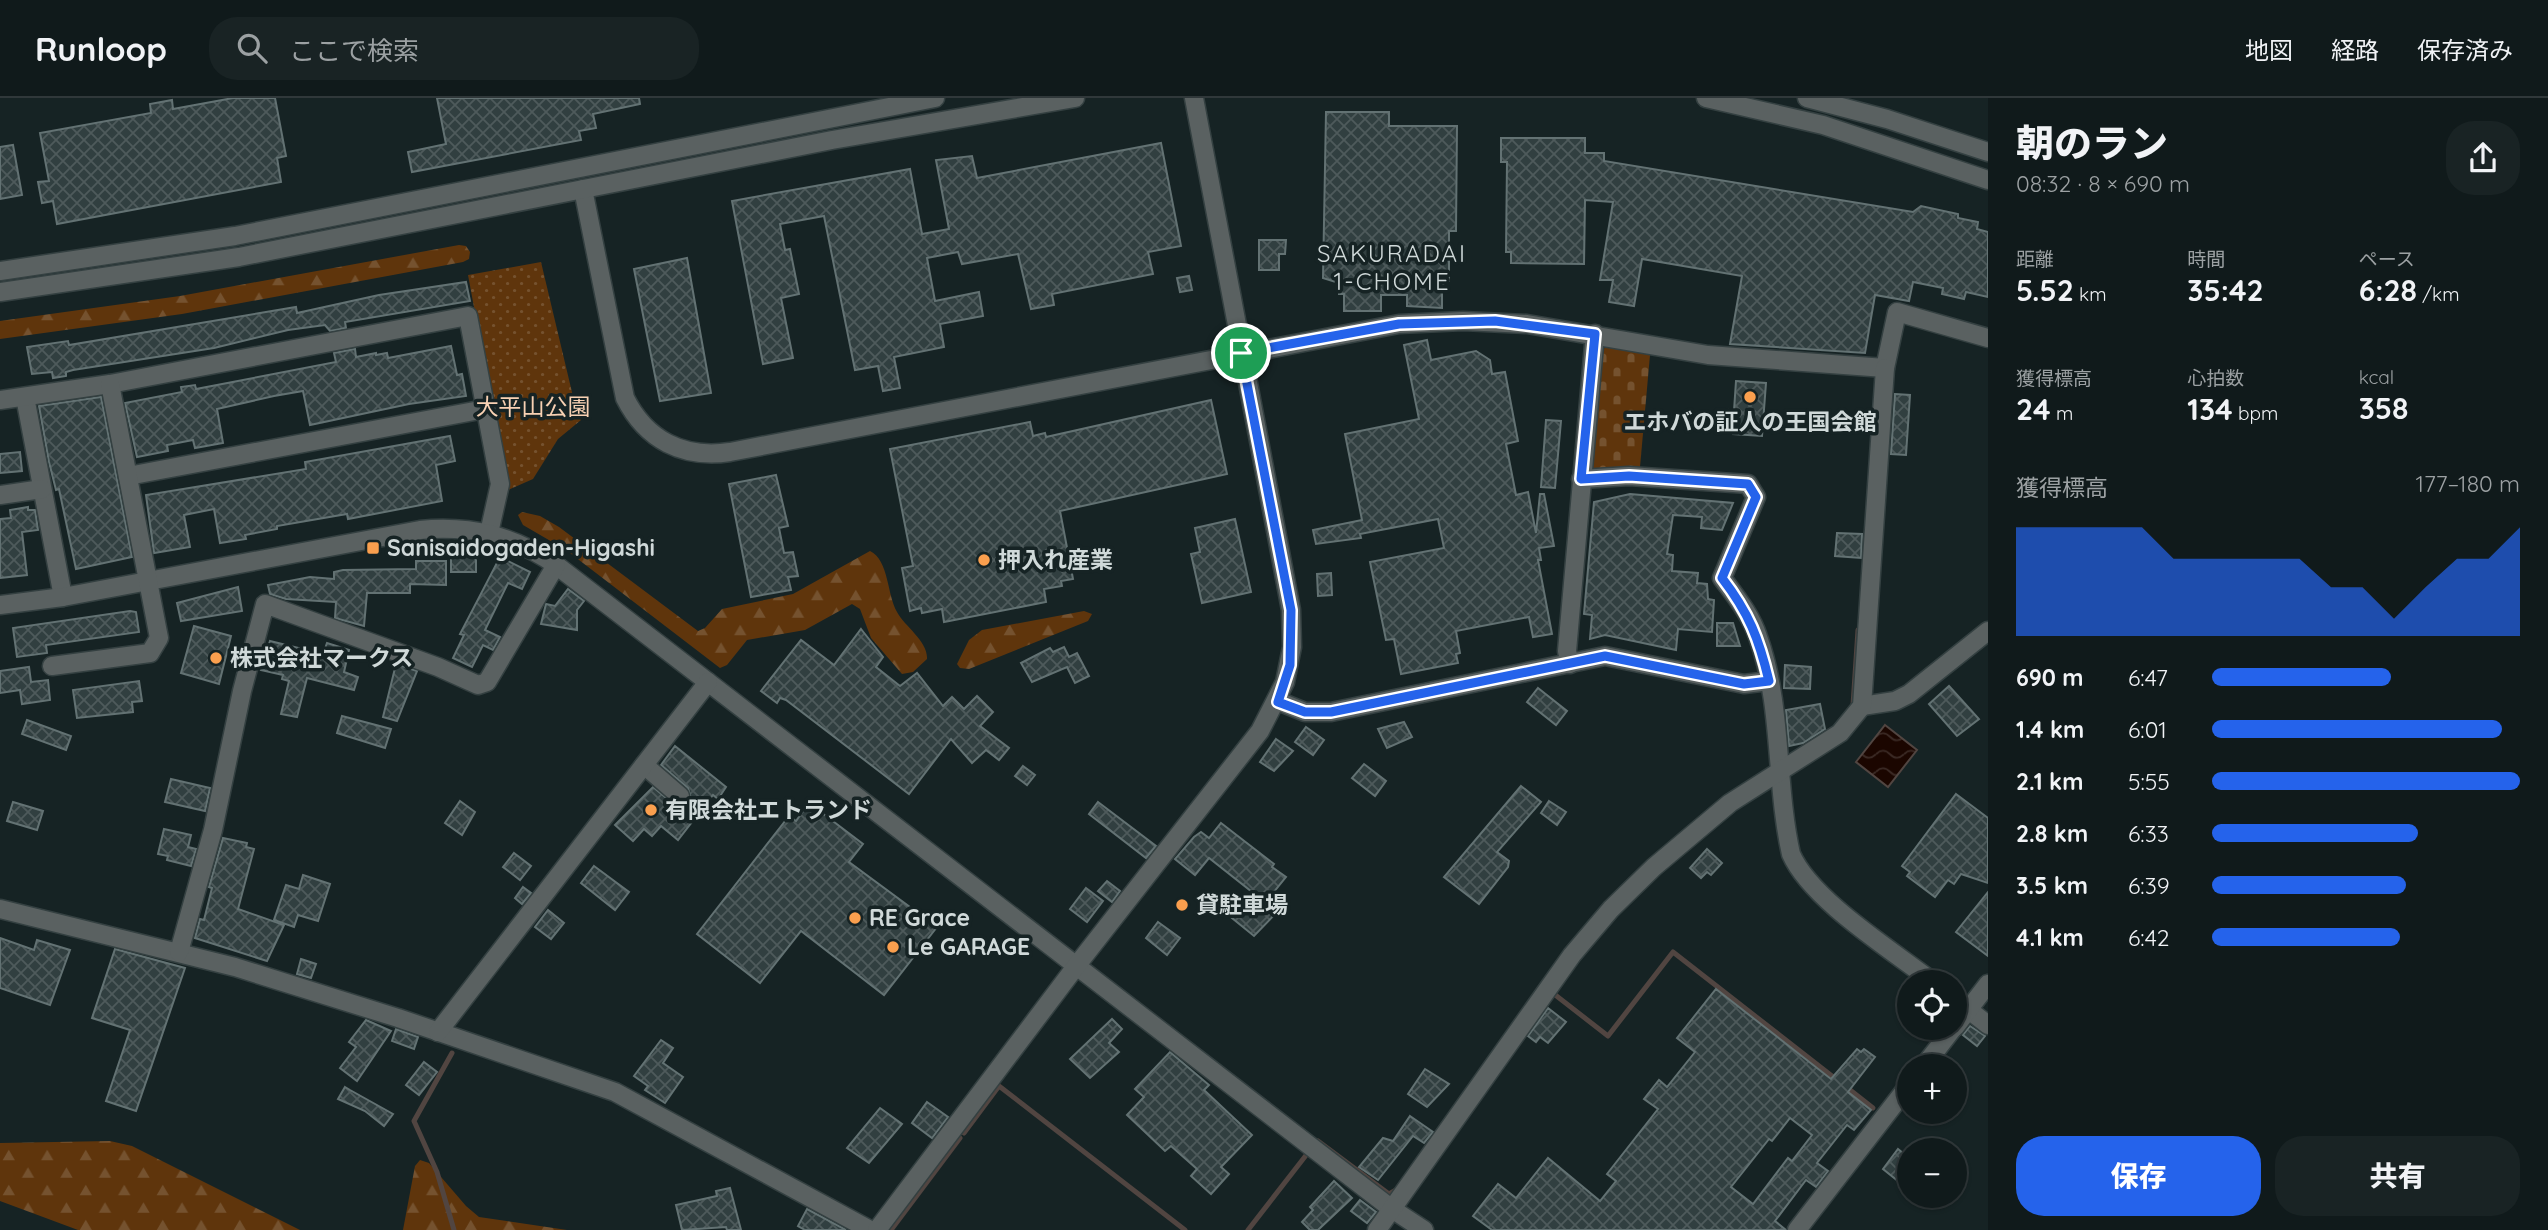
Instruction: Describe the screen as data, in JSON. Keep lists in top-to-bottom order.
{
  "districts": ["SAKURADAI 1-CHOME"],
  "parks": ["大平山公園"],
  "places": {
    "other": [
      "エホバの証人の王国会館",
      "押入れ産業",
      "株式会社マークス",
      "有限会社エトランド",
      "貸駐車場",
      "RE Grace",
      "Le GARAGE"
    ],
    "transit": ["Sanisaidogaden-Higashi"]
  },
  "page": {
    "header": "Runloop",
    "search": "ここで検索",
    "nav": ["地図", "経路", "保存済み"],
    "heading": ["朝のラン", "08:32 · 8 × 690 m"],
    "stats": [
      ["距離", "5.52 km"],
      ["時間", "35:42"],
      ["ペース", "6:28 /km"],
      ["獲得標高", "24 m"],
      ["心拍数", "134 bpm"],
      ["kcal", "358"]
    ],
    "chart": ["獲得標高", "177–180 m"],
    "list": [
      {
        "name": "690 m",
        "note": "6:47"
      },
      {
        "name": "1.4 km",
        "note": "6:01"
      },
      {
        "name": "2.1 km",
        "note": "5:55"
      },
      {
        "name": "2.8 km",
        "note": "6:33"
      },
      {
        "name": "3.5 km",
        "note": "6:39"
      },
      {
        "name": "4.1 km",
        "note": "6:42"
      }
    ],
    "map_buttons": ["+", "−"],
    "buttons": ["保存", "共有"]
  }
}
